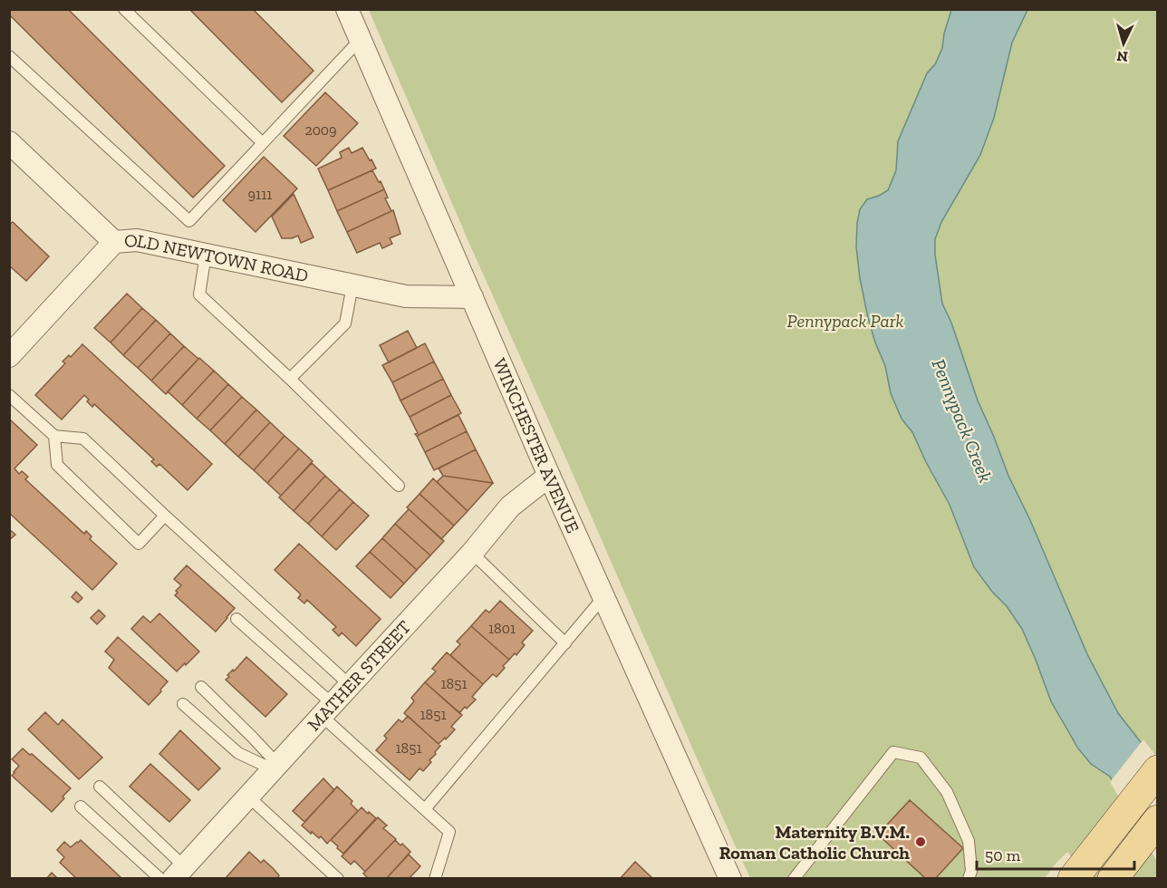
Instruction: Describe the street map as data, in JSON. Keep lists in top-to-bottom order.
{
  "streets": {
    "street": ["OLD NEWTOWN ROAD", "WINCHESTER AVENUE", "MATHER STREET"]
  },
  "crossings": [
    ["OLD NEWTOWN ROAD", "WINCHESTER AVENUE"],
    ["WINCHESTER AVENUE", "MATHER STREET"]
  ],
  "water": ["Pennypack Creek"],
  "parks": ["Pennypack Park"],
  "places": ["Maternity B.V.M. Roman Catholic Church"],
  "house_numbers": [
    "2009",
    "9111",
    "1801",
    "1851",
    "1851",
    "1851"
  ],
  "scale_bar": "50 m",
  "north": "bottom"
}
